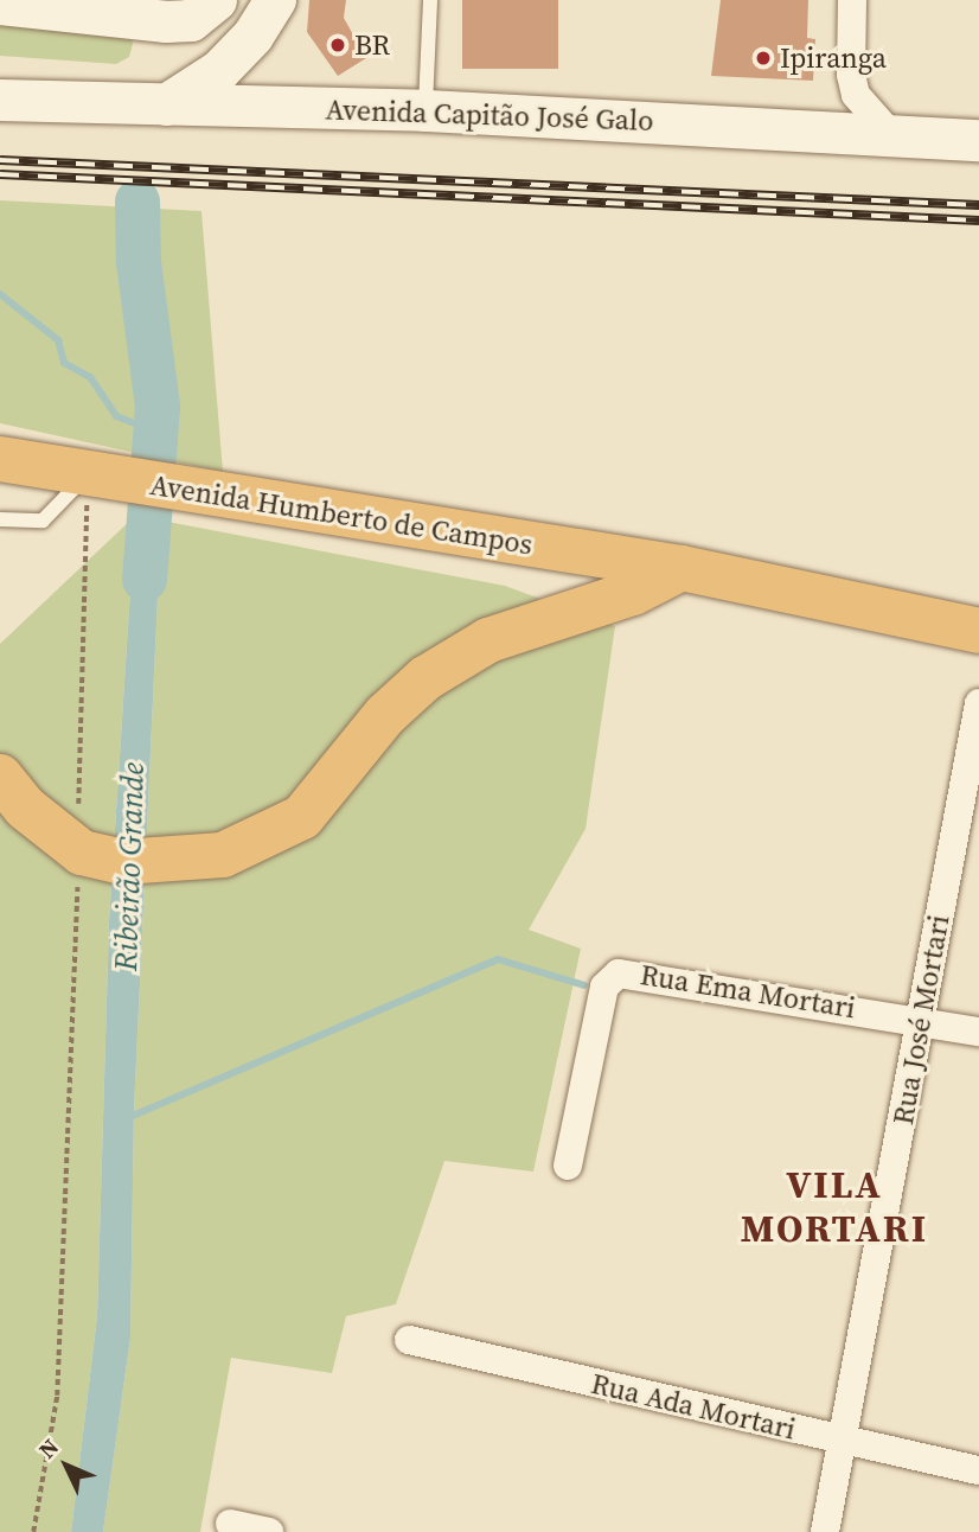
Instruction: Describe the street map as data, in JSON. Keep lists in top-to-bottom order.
{
  "streets": {
    "highway": ["Avenida Humberto de Campos"],
    "main road": ["Avenida Capitão José Galo"],
    "street": ["Rua Ema Mortari", "Rua José Mortari", "Rua Ada Mortari"]
  },
  "crossings": [
    ["Rua Ema Mortari", "Rua José Mortari"],
    ["Rua José Mortari", "Rua Ada Mortari"]
  ],
  "districts": ["VILA MORTARI"],
  "water": ["Ribeirão Grande"],
  "places": ["BR", "Ipiranga"],
  "north": "top left"
}
